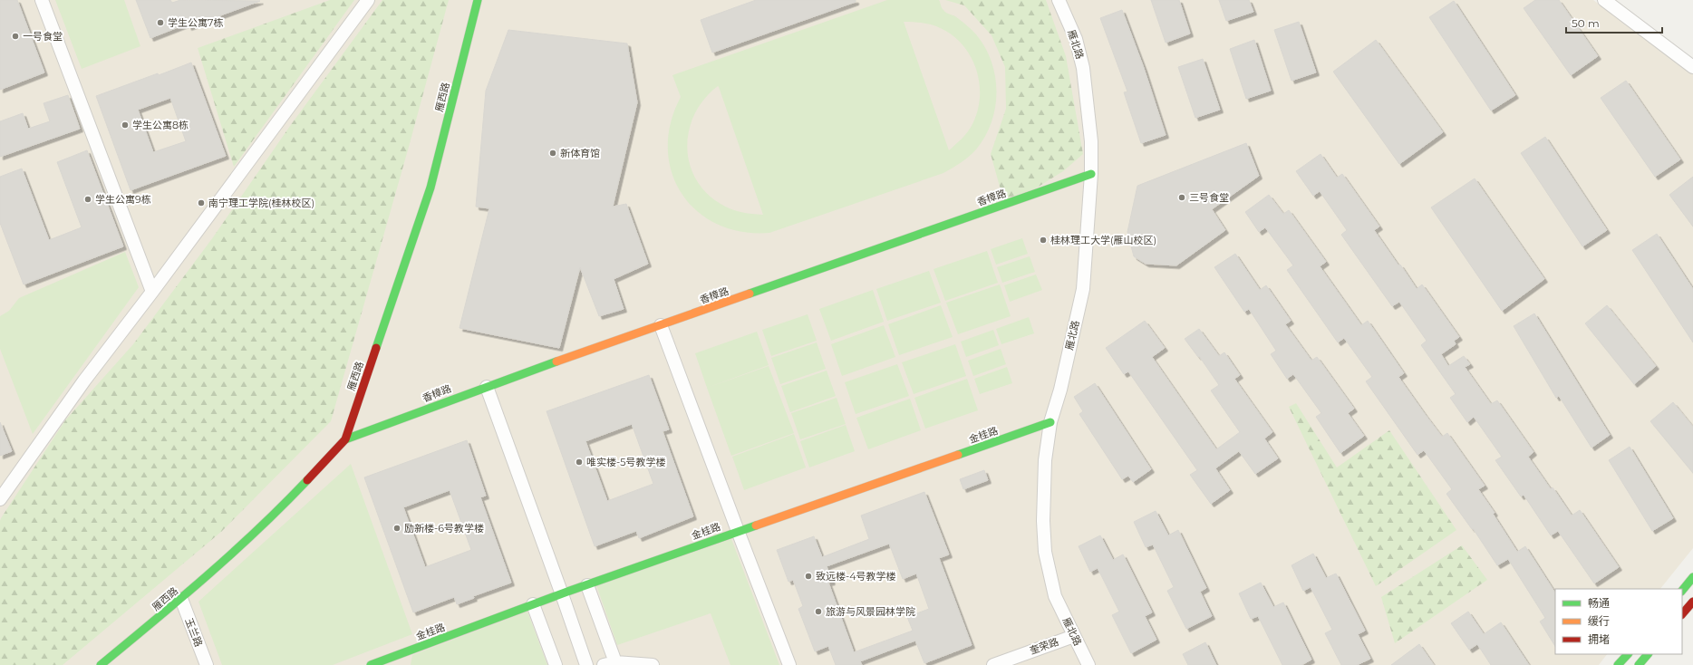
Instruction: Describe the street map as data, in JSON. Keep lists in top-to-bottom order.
{
  "streets": {
    "street": [
      "雁北路",
      "雁西路",
      "香樟路",
      "金桂路",
      "玉兰路",
      "奎荣路"
    ]
  },
  "crossings": [
    ["雁北路", "香樟路"],
    ["雁北路", "金桂路"],
    ["雁北路", "奎荣路"],
    ["雁西路", "香樟路"],
    ["雁西路", "玉兰路"]
  ],
  "places": [
    "学生公寓7栋",
    "一号食堂",
    "学生公寓8栋",
    "新体育馆",
    "三号食堂",
    "学生公寓9栋",
    "南宁理工学院(桂林校区)",
    "桂林理工大学(雁山校区)",
    "唯实楼-5号教学楼",
    "励新楼-6号教学楼",
    "致远楼-4号教学楼",
    "旅游与风景园林学院"
  ],
  "legend": ["畅通", "缓行", "拥堵"],
  "scale_bar": "50 m"
}
